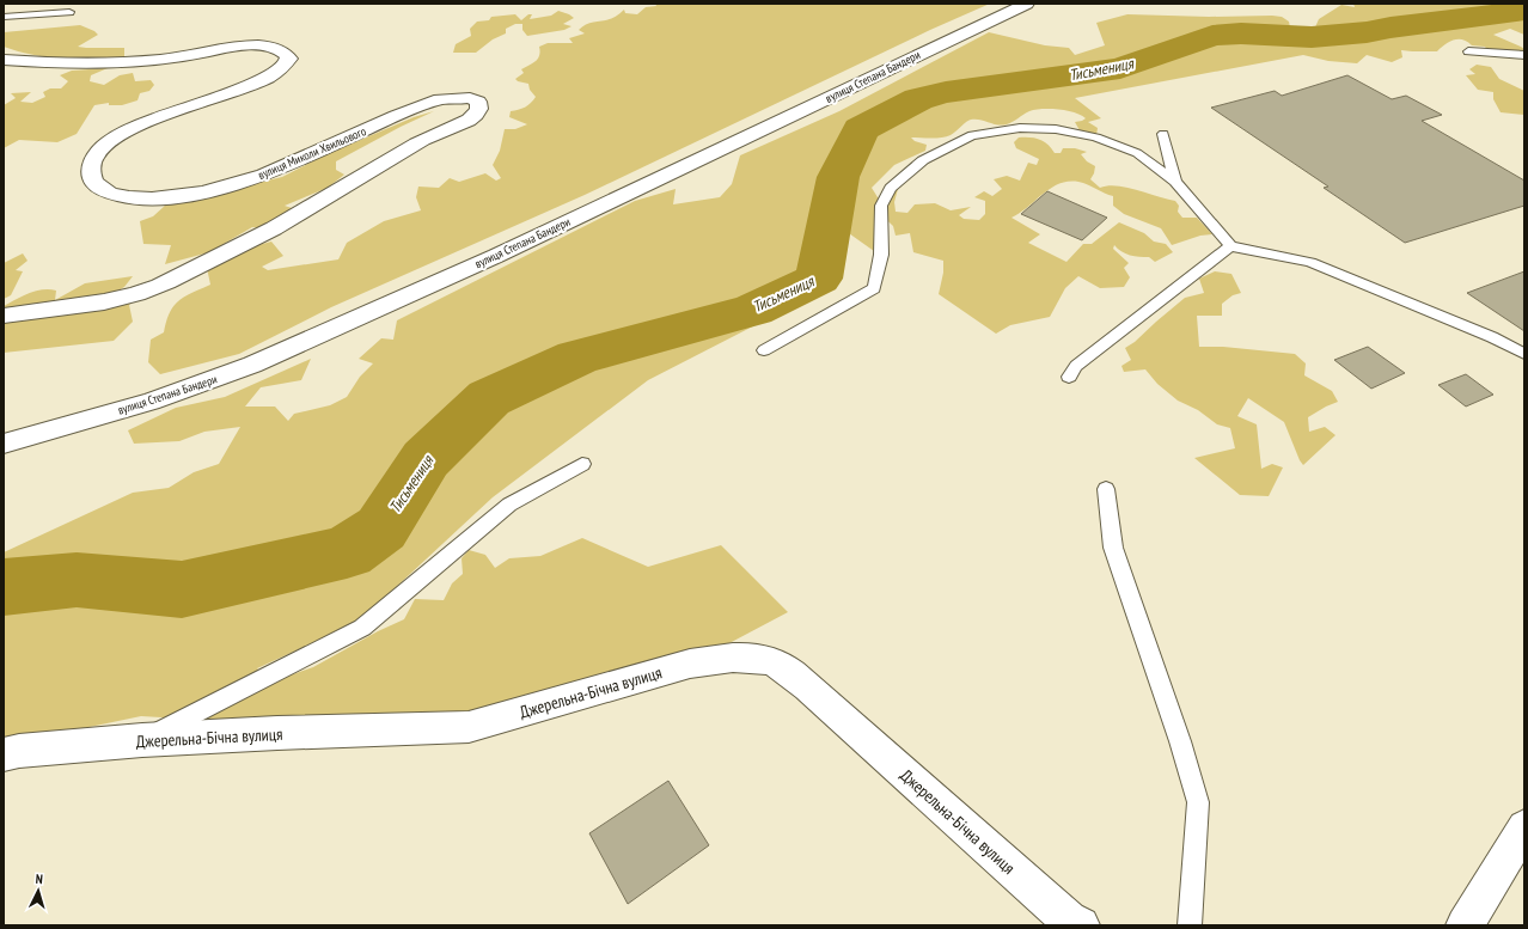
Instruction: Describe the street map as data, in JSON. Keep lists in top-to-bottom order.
{
  "streets": {
    "street": ["вулиця Степана Бандери", "вулиця Миколи Хвильового", "Джерельна-Бічна вулиця"]
  },
  "water": ["Тисьмениця"],
  "north": "top"
}
